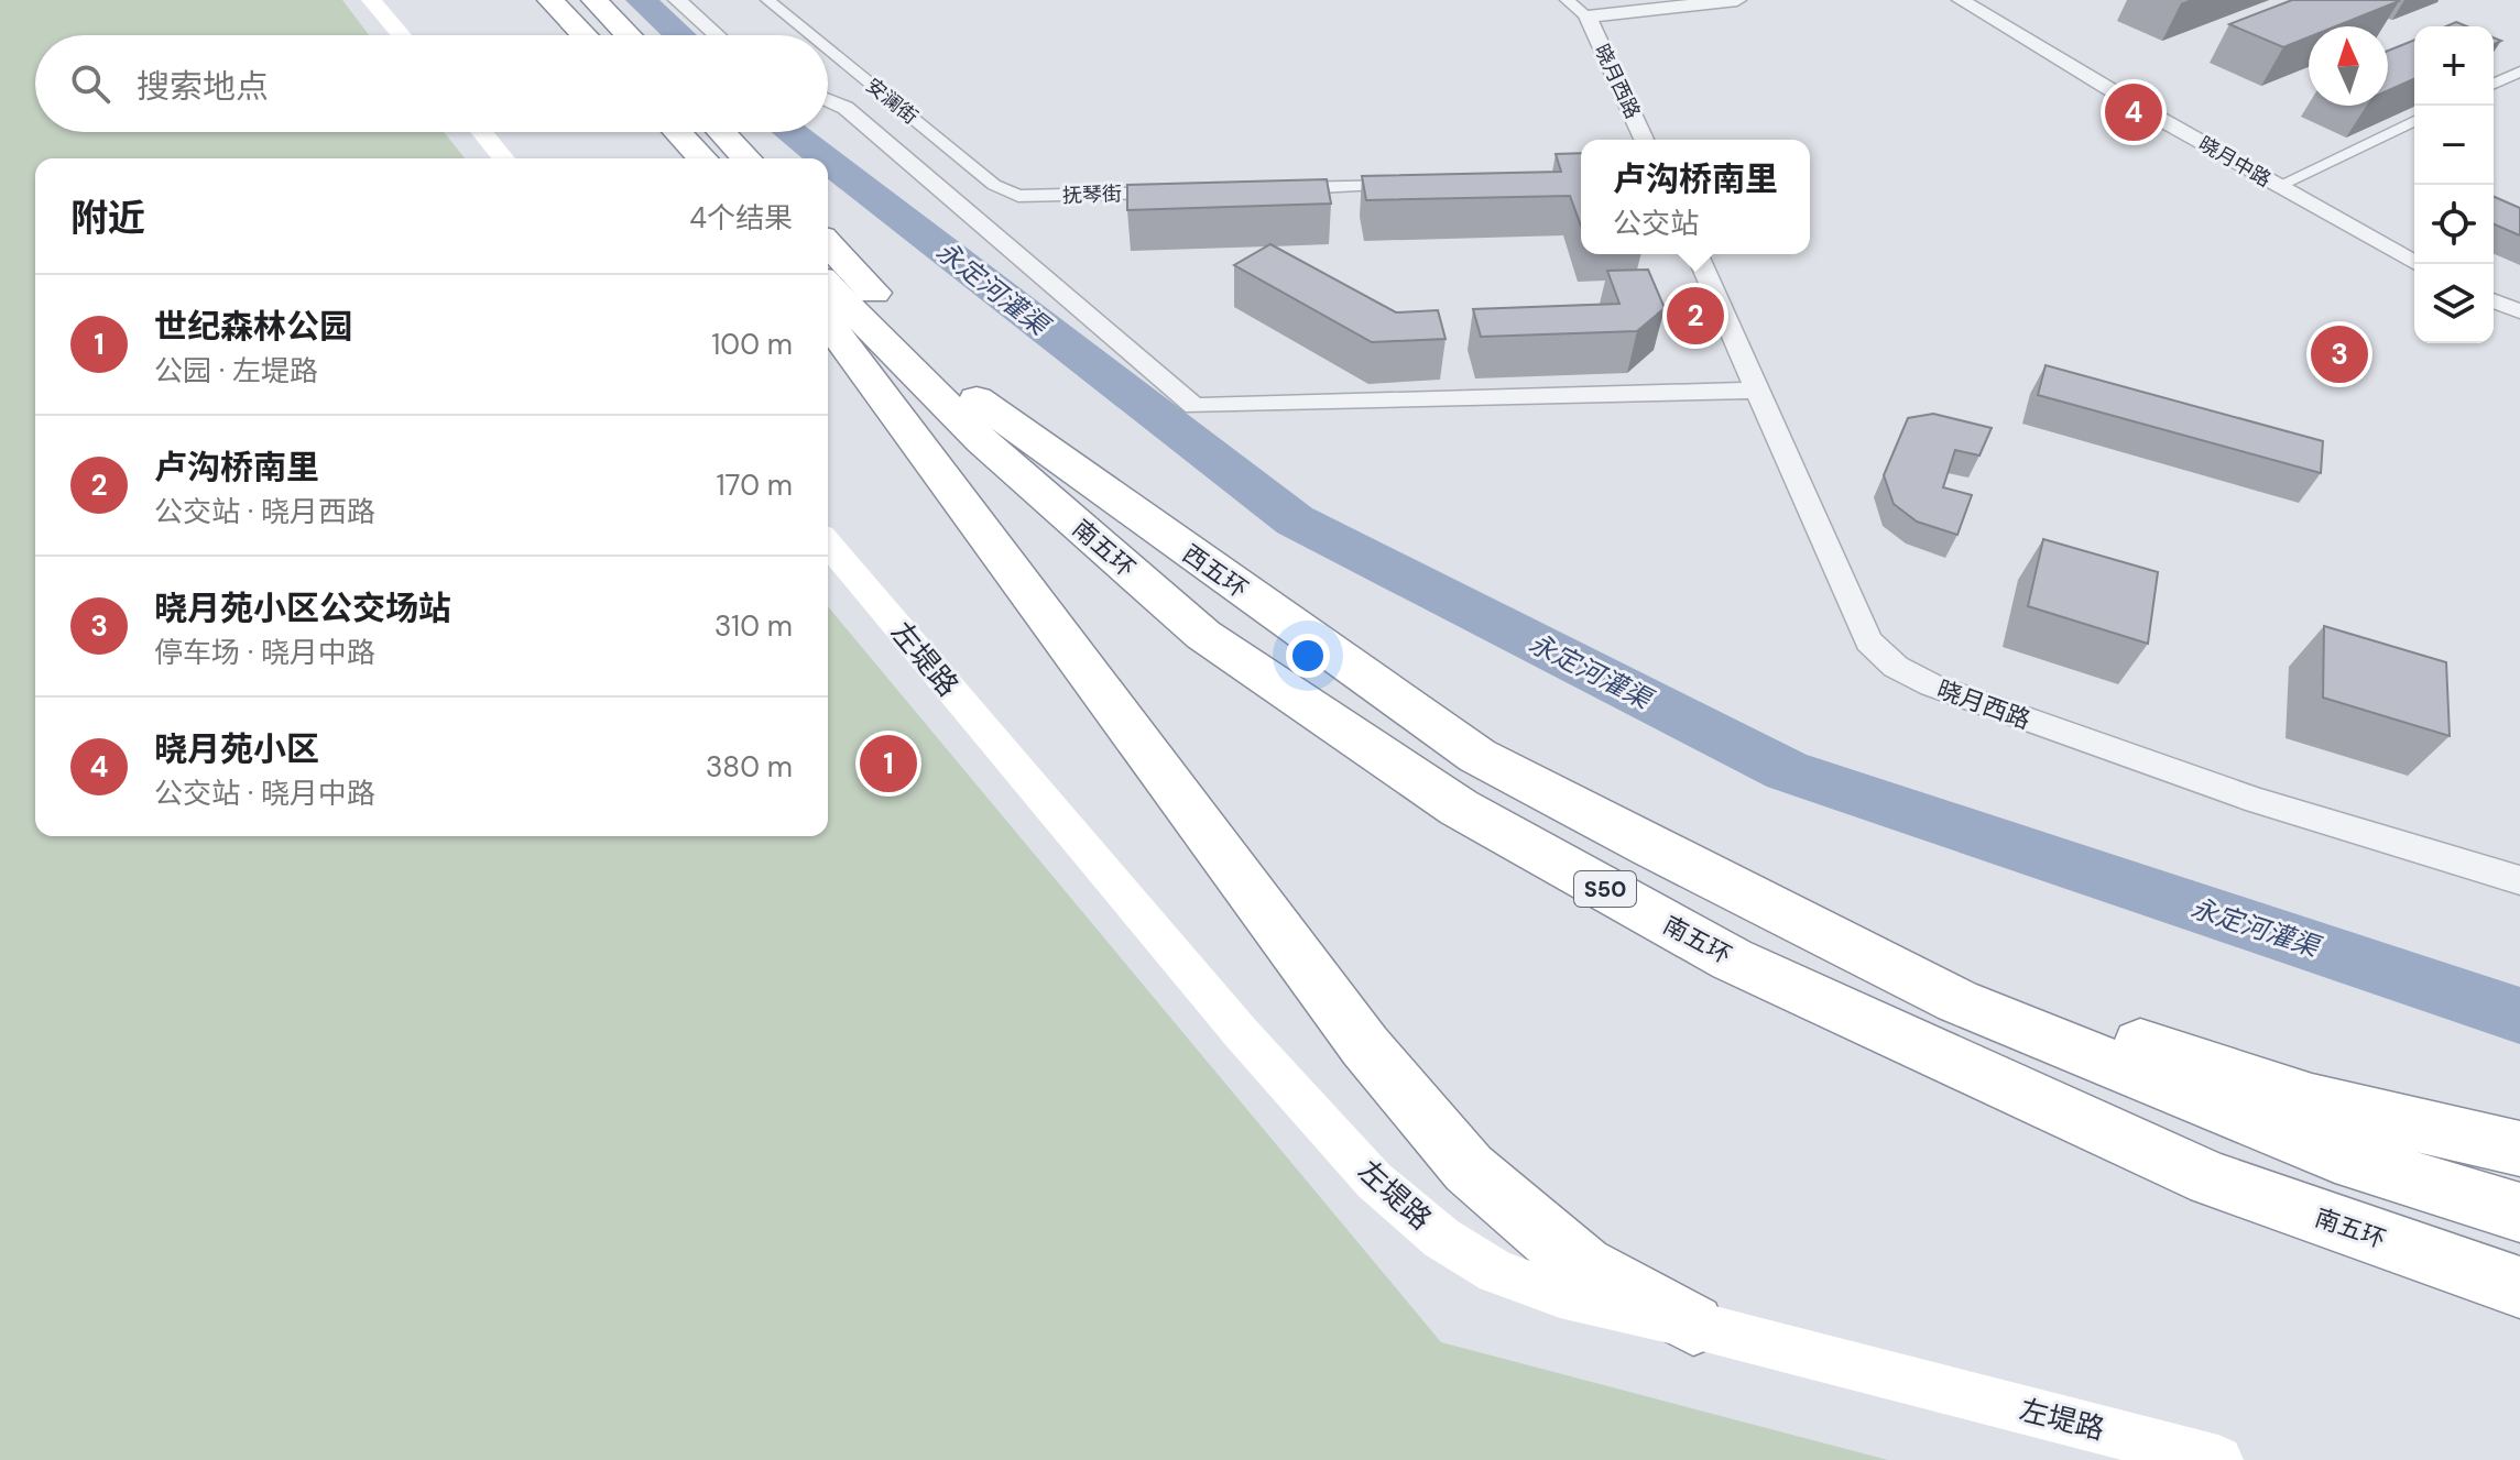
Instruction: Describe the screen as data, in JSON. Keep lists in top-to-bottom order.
{
  "streets": {
    "highway": ["南五环", "西五环", "S50"],
    "main road": ["左堤路"],
    "street": [
      "晓月西路",
      "安澜街",
      "晓月中路",
      "抚琴街"
    ]
  },
  "crossings": [
    ["安澜街", "抚琴街"],
    ["西五环", "S50"]
  ],
  "water": ["永定河灌渠"],
  "north": "top",
  "page": {
    "map_buttons": ["+", "−"],
    "search": "搜索地点",
    "pins": [
      "4",
      "2",
      "3",
      "1"
    ],
    "popup": ["卢沟桥南里", "公交站"],
    "heading": ["附近", "4个结果"],
    "list": [
      {
        "mark": "1",
        "name": "世纪森林公园",
        "note": "公园 · 左堤路",
        "value": "100 m"
      },
      {
        "mark": "2",
        "name": "卢沟桥南里",
        "note": "公交站 · 晓月西路",
        "value": "170 m"
      },
      {
        "mark": "3",
        "name": "晓月苑小区公交场站",
        "note": "停车场 · 晓月中路",
        "value": "310 m"
      },
      {
        "mark": "4",
        "name": "晓月苑小区",
        "note": "公交站 · 晓月中路",
        "value": "380 m"
      }
    ]
  }
}
